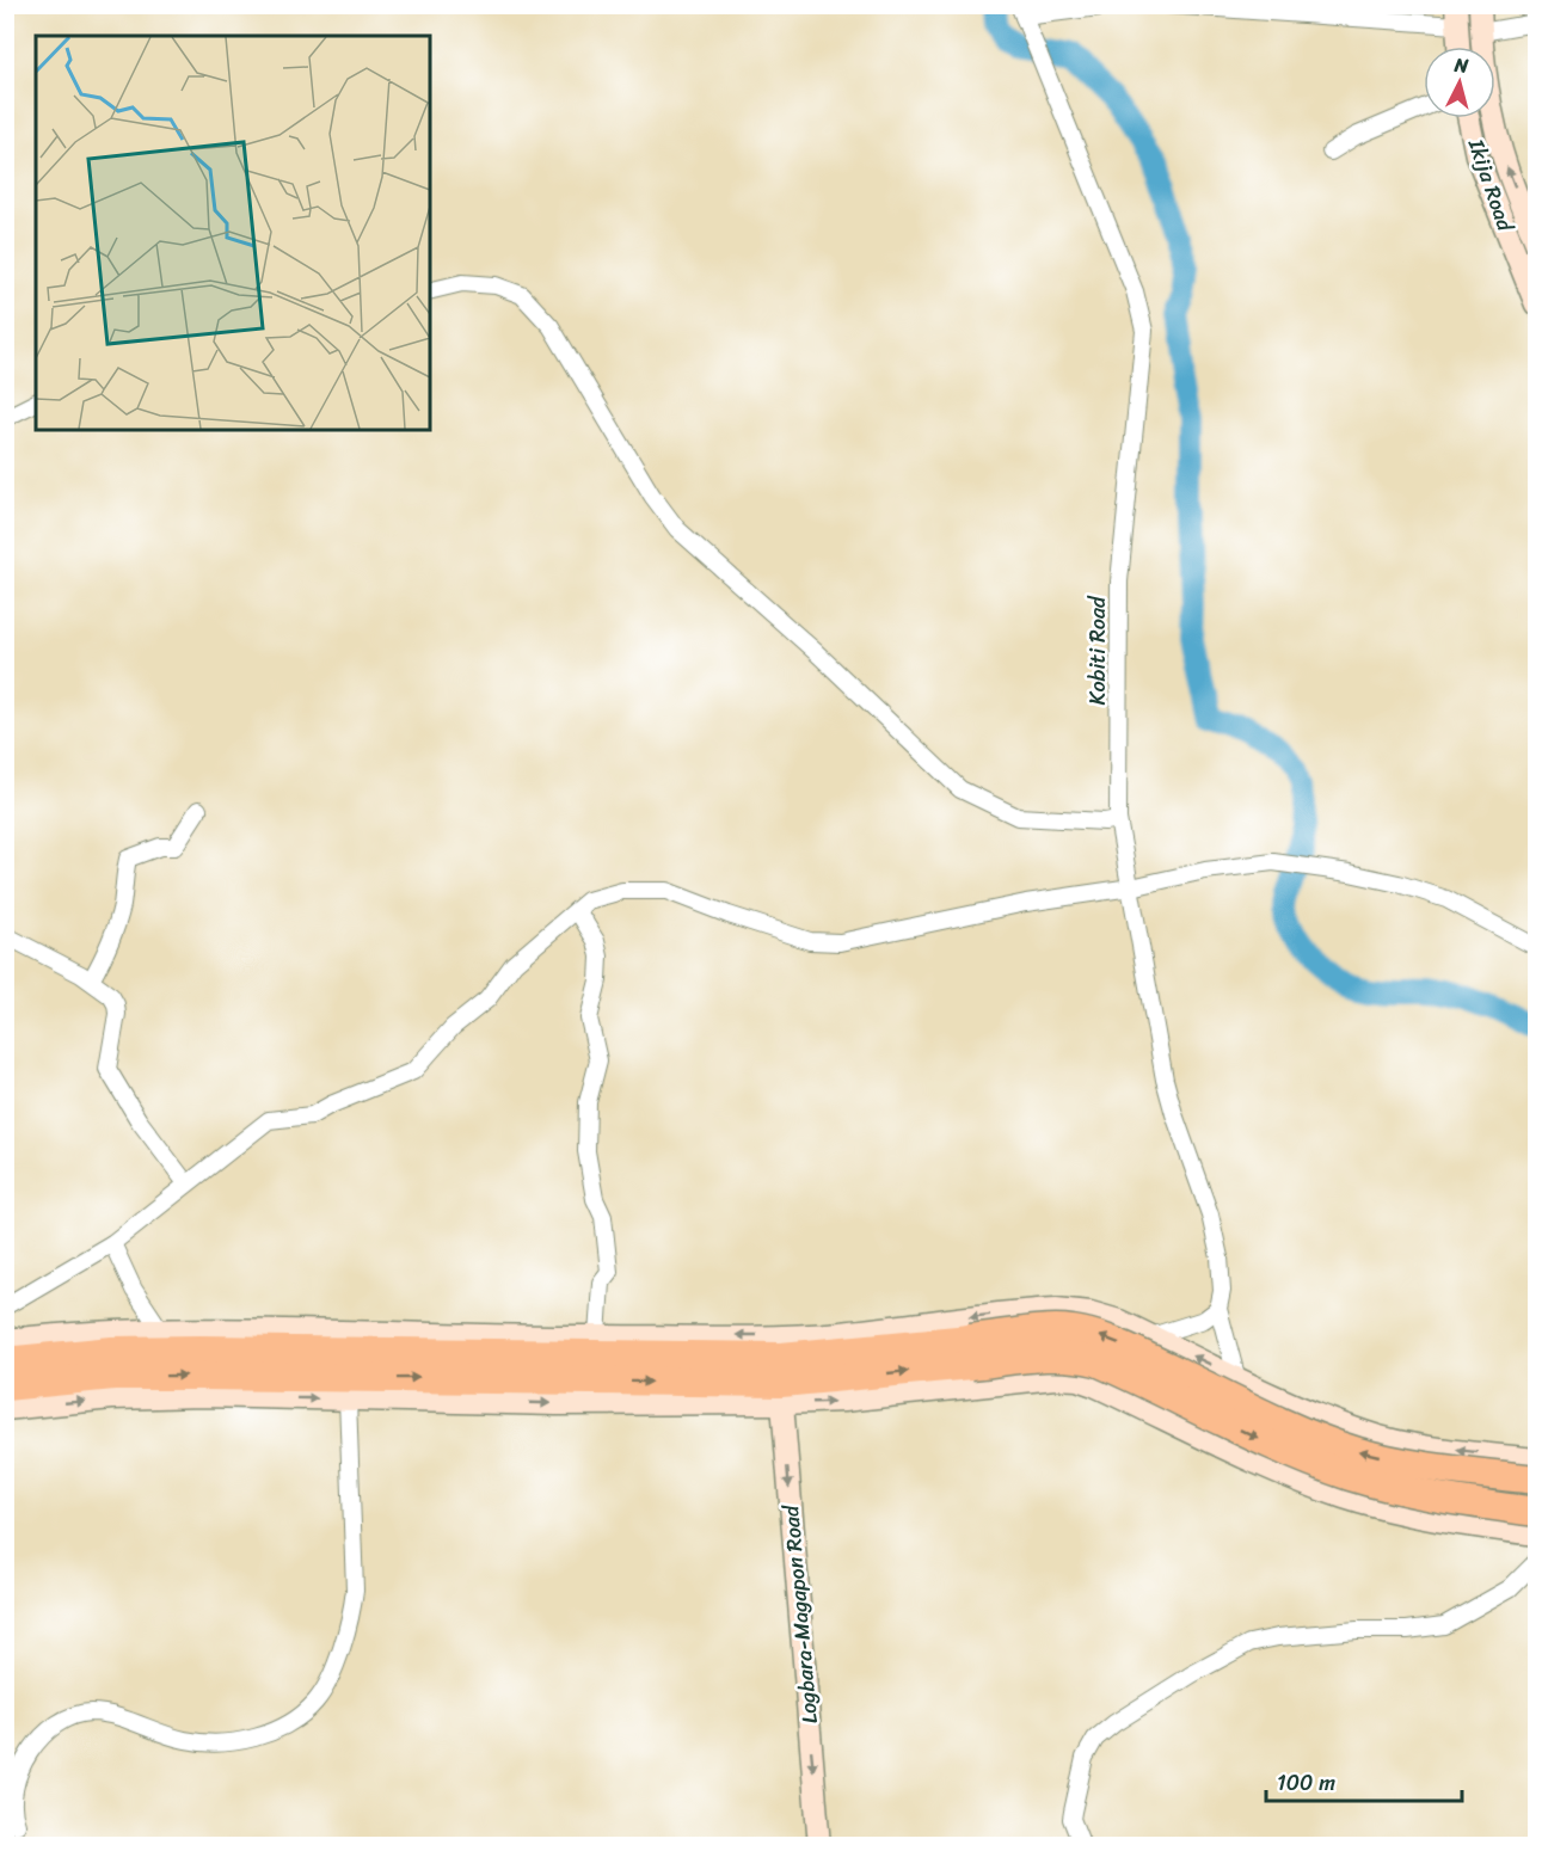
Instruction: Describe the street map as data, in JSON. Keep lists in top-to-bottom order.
{
  "streets": {
    "street": ["Ikija Road", "Kobiti Road", "Logbara-Magapon Road"]
  },
  "one_way": ["Logbara-Magapon Road"],
  "scale_bar": "100 m",
  "north": "top"
}
